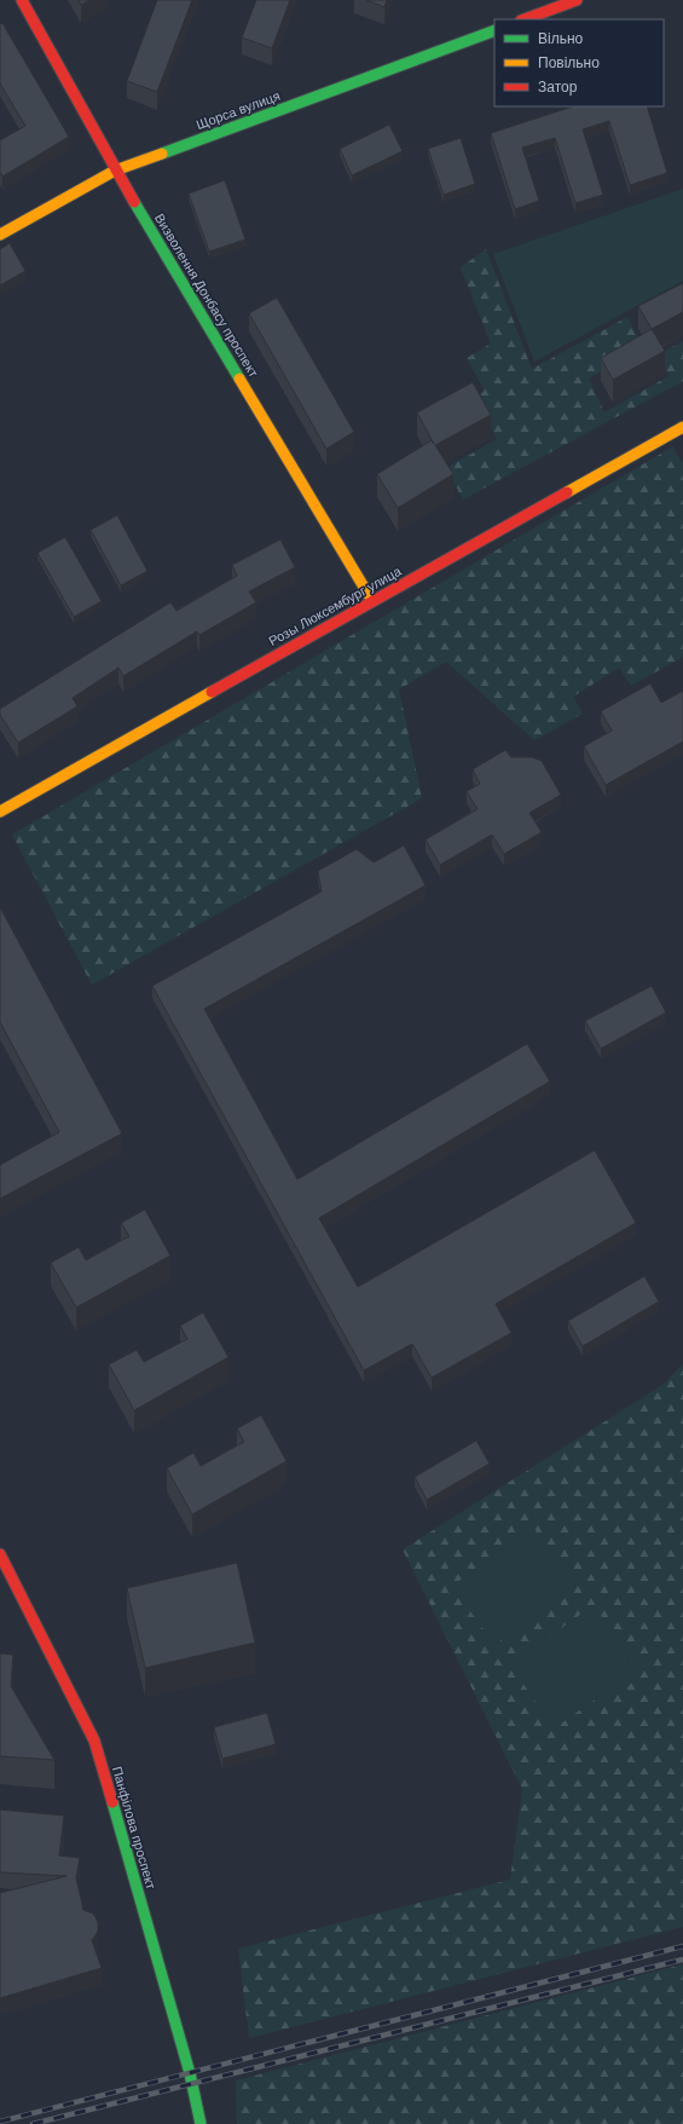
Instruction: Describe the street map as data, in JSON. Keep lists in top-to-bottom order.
{
  "streets": {
    "street": [
      "Щорса вулиця",
      "Визволення Донбасу проспект",
      "Розы Люксембург улица",
      "Панфілова проспект"
    ]
  },
  "crossings": [
    ["Щорса вулиця", "Визволення Донбасу проспект"],
    ["Визволення Донбасу проспект", "Розы Люксембург улица"]
  ],
  "legend": ["Вільно", "Повільно", "Затор"]
}
